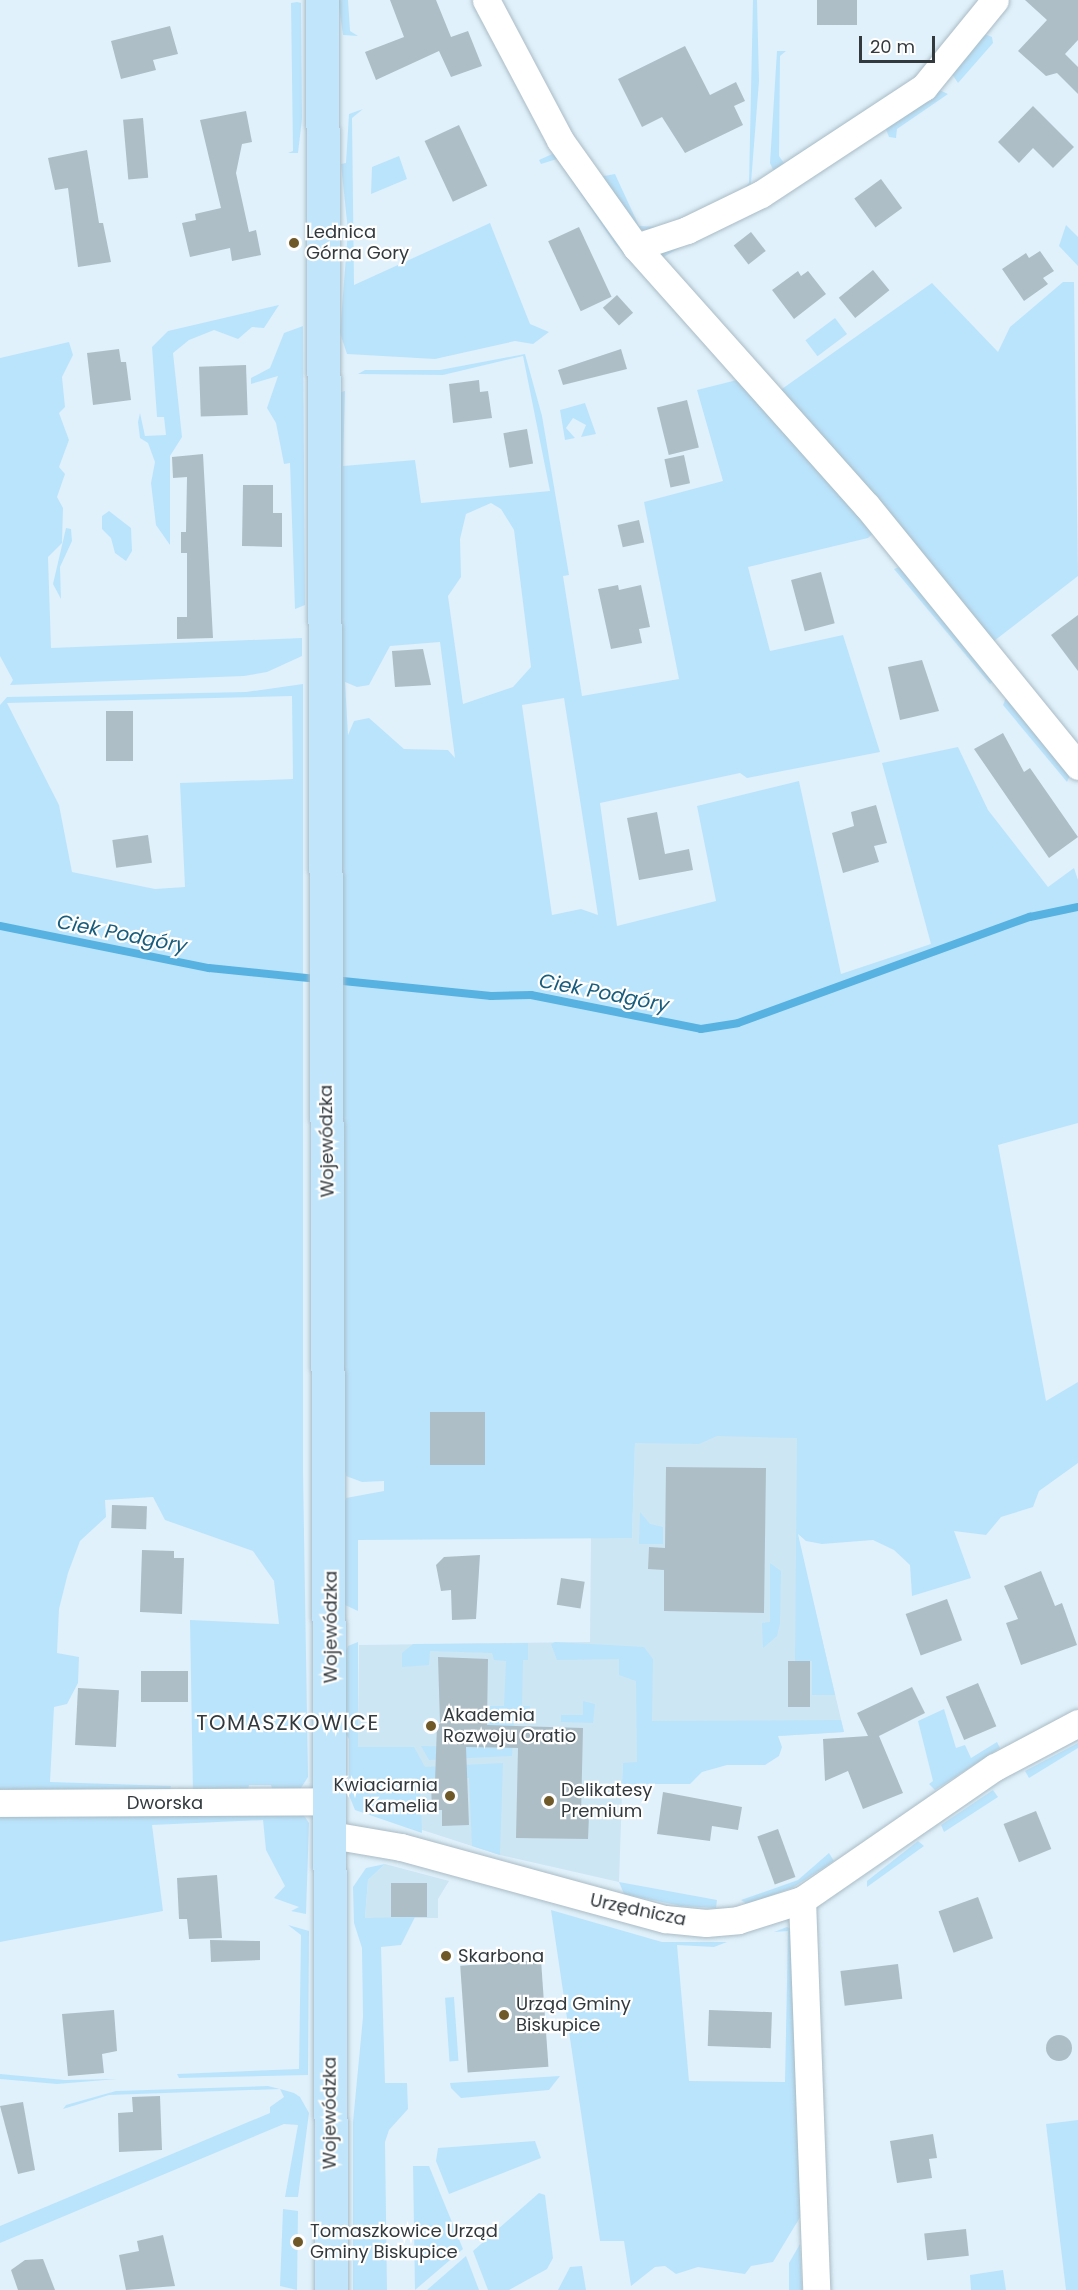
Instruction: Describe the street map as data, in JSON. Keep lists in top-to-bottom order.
{
  "streets": {
    "main road": ["Wojewódzka"],
    "street": ["Dworska", "Urzędnicza"]
  },
  "crossings": [
    ["Wojewódzka", "Dworska"],
    ["Wojewódzka", "Urzędnicza"]
  ],
  "districts": ["TOMASZKOWICE"],
  "water": ["Ciek Podgóry"],
  "places": [
    "Lednica Górna Gory",
    "Akademia Rozwoju Oratio",
    "Kwiaciarnia Kamelia",
    "Delikatesy Premium",
    "Skarbona",
    "Urząd Gminy Biskupice",
    "Tomaszkowice Urząd Gminy Biskupice"
  ],
  "scale_bar": "20 m"
}
